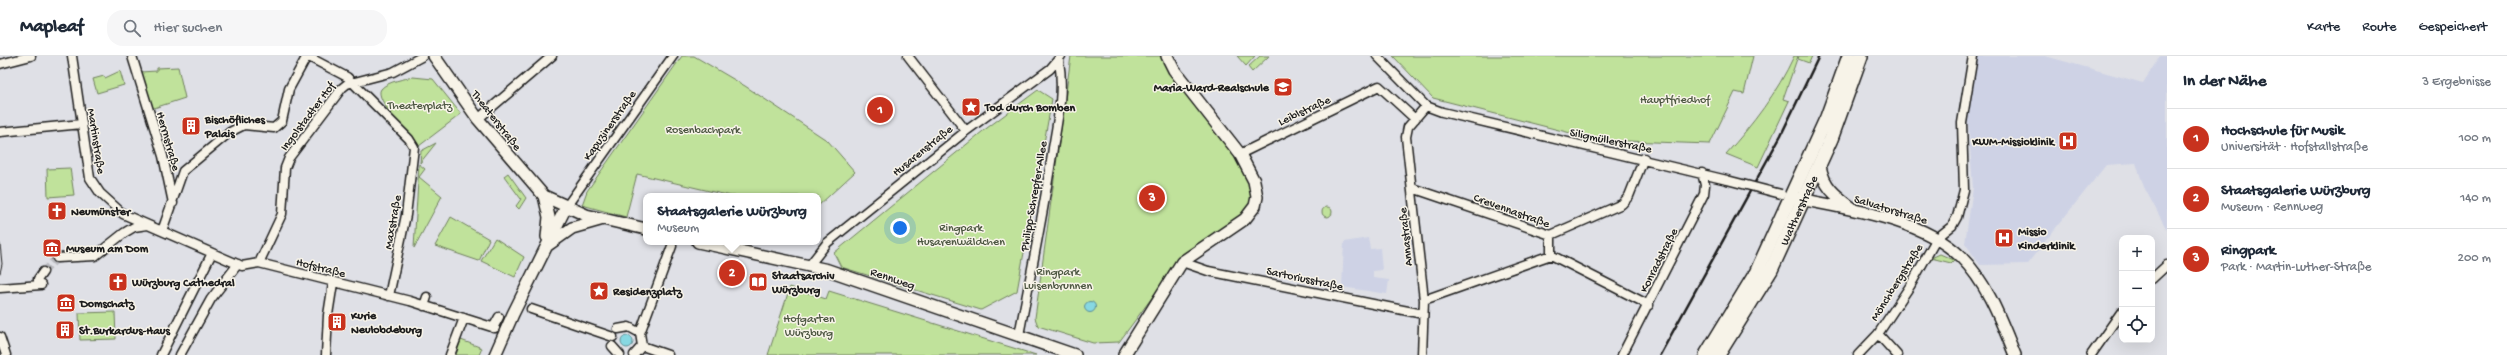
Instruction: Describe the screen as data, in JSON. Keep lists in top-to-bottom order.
{
  "streets": {
    "main road": ["Waltherstraße"],
    "street": [
      "Leiblstraße",
      "Ingolstadter Hof",
      "Theaterstraße",
      "Kapuzinerstraße",
      "Siligmüllerstraße",
      "Martinstraße",
      "Herrnstraße",
      "Husarenstraße",
      "Philipp-Schrepfer-Allee",
      "Salvatorstraße",
      "Crevennastraße",
      "Maxstraße",
      "Annastraße",
      "Konradstraße",
      "Hofstraße",
      "Rennweg",
      "Sartoriusstraße",
      "Mönchbergstraße"
    ]
  },
  "crossings": [
    ["Leiblstraße", "Annastraße"],
    ["Ingolstadter Hof", "Maxstraße"],
    ["Ingolstadter Hof", "Hofstraße"],
    ["Theaterstraße", "Kapuzinerstraße"],
    ["Siligmüllerstraße", "Salvatorstraße"],
    ["Siligmüllerstraße", "Waltherstraße"],
    ["Siligmüllerstraße", "Annastraße"],
    ["Siligmüllerstraße", "Konradstraße"],
    ["Martinstraße", "Hofstraße"],
    ["Husarenstraße", "Philipp-Schrepfer-Allee"],
    ["Husarenstraße", "Rennweg"],
    ["Philipp-Schrepfer-Allee", "Rennweg"],
    ["Salvatorstraße", "Waltherstraße"],
    ["Salvatorstraße", "Mönchbergstraße"],
    ["Crevennastraße", "Annastraße"],
    ["Maxstraße", "Hofstraße"],
    ["Annastraße", "Sartoriusstraße"]
  ],
  "parks": [
    "Hauptfriedhof",
    "Theaterplatz",
    "Rosenbachpark",
    "Ringpark Husarenwäldchen",
    "Ringpark Luisenbrunnen",
    "Hofgarten Würzburg"
  ],
  "places": {
    "school or university": ["Maria-Ward-Realschule"],
    "place": ["Tod durch Bomben", "Residenzplatz"],
    "building": ["Bischöfliches Palais", "Kurie Neulobdeburg", "St.Burkardus-Haus"],
    "hospital": ["KWM-Missioklinik", "Missio Kinderklinik"],
    "church": ["Neumünster", "Würzburg Cathedral"],
    "museum": ["Museum am Dom", "Domschatz"],
    "library": ["Staatsarchiv Würzburg"]
  },
  "page": {
    "header": "Mapleaf",
    "search": "Hier suchen",
    "nav": ["Karte", "Route", "Gespeichert"],
    "heading": ["In der Nähe", "3 Ergebnisse"],
    "pins": ["1", "3", "2"],
    "list": [
      {
        "mark": "1",
        "name": "Hochschule für Musik",
        "note": "Universität · Hofstallstraße",
        "value": "100 m"
      },
      {
        "mark": "2",
        "name": "Staatsgalerie Würzburg",
        "note": "Museum · Rennweg",
        "value": "140 m"
      },
      {
        "mark": "3",
        "name": "Ringpark",
        "note": "Park · Martin-Luther-Straße",
        "value": "200 m"
      }
    ],
    "popup": ["Staatsgalerie Würzburg", "Museum"],
    "map_buttons": ["+", "−"]
  }
}
